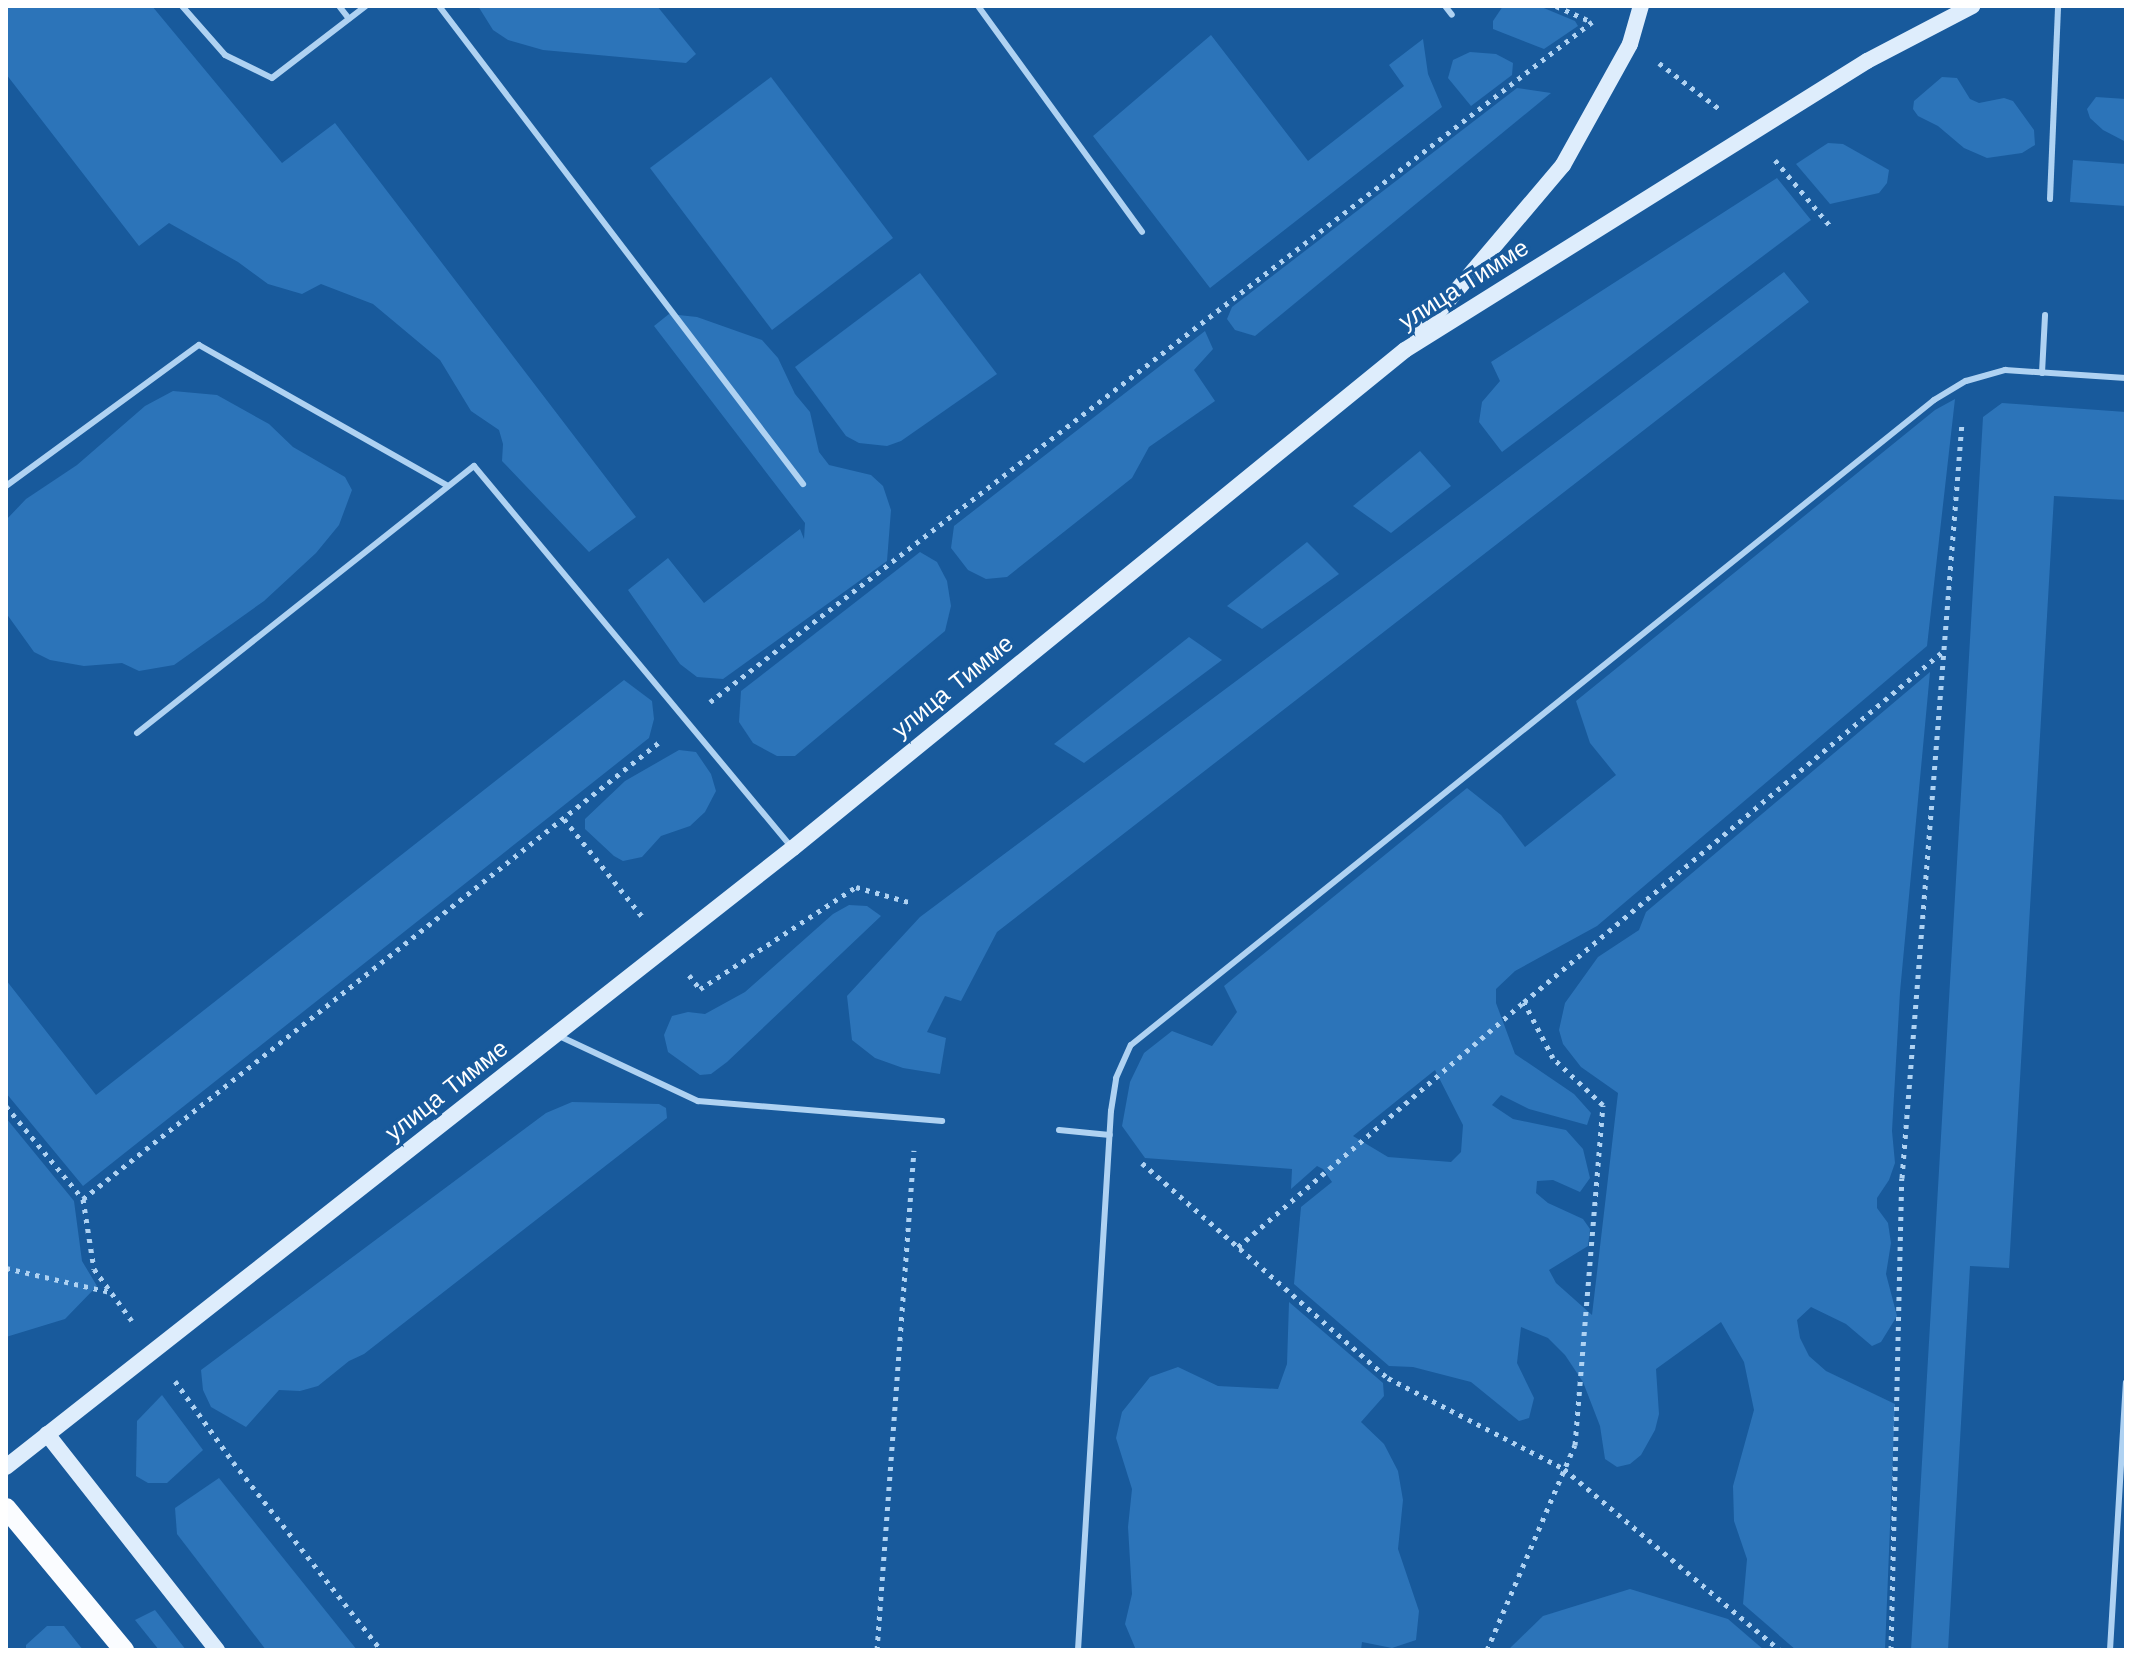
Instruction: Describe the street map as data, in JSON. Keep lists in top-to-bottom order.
{
  "streets": {
    "main road": ["улица Тимме"]
  }
}
